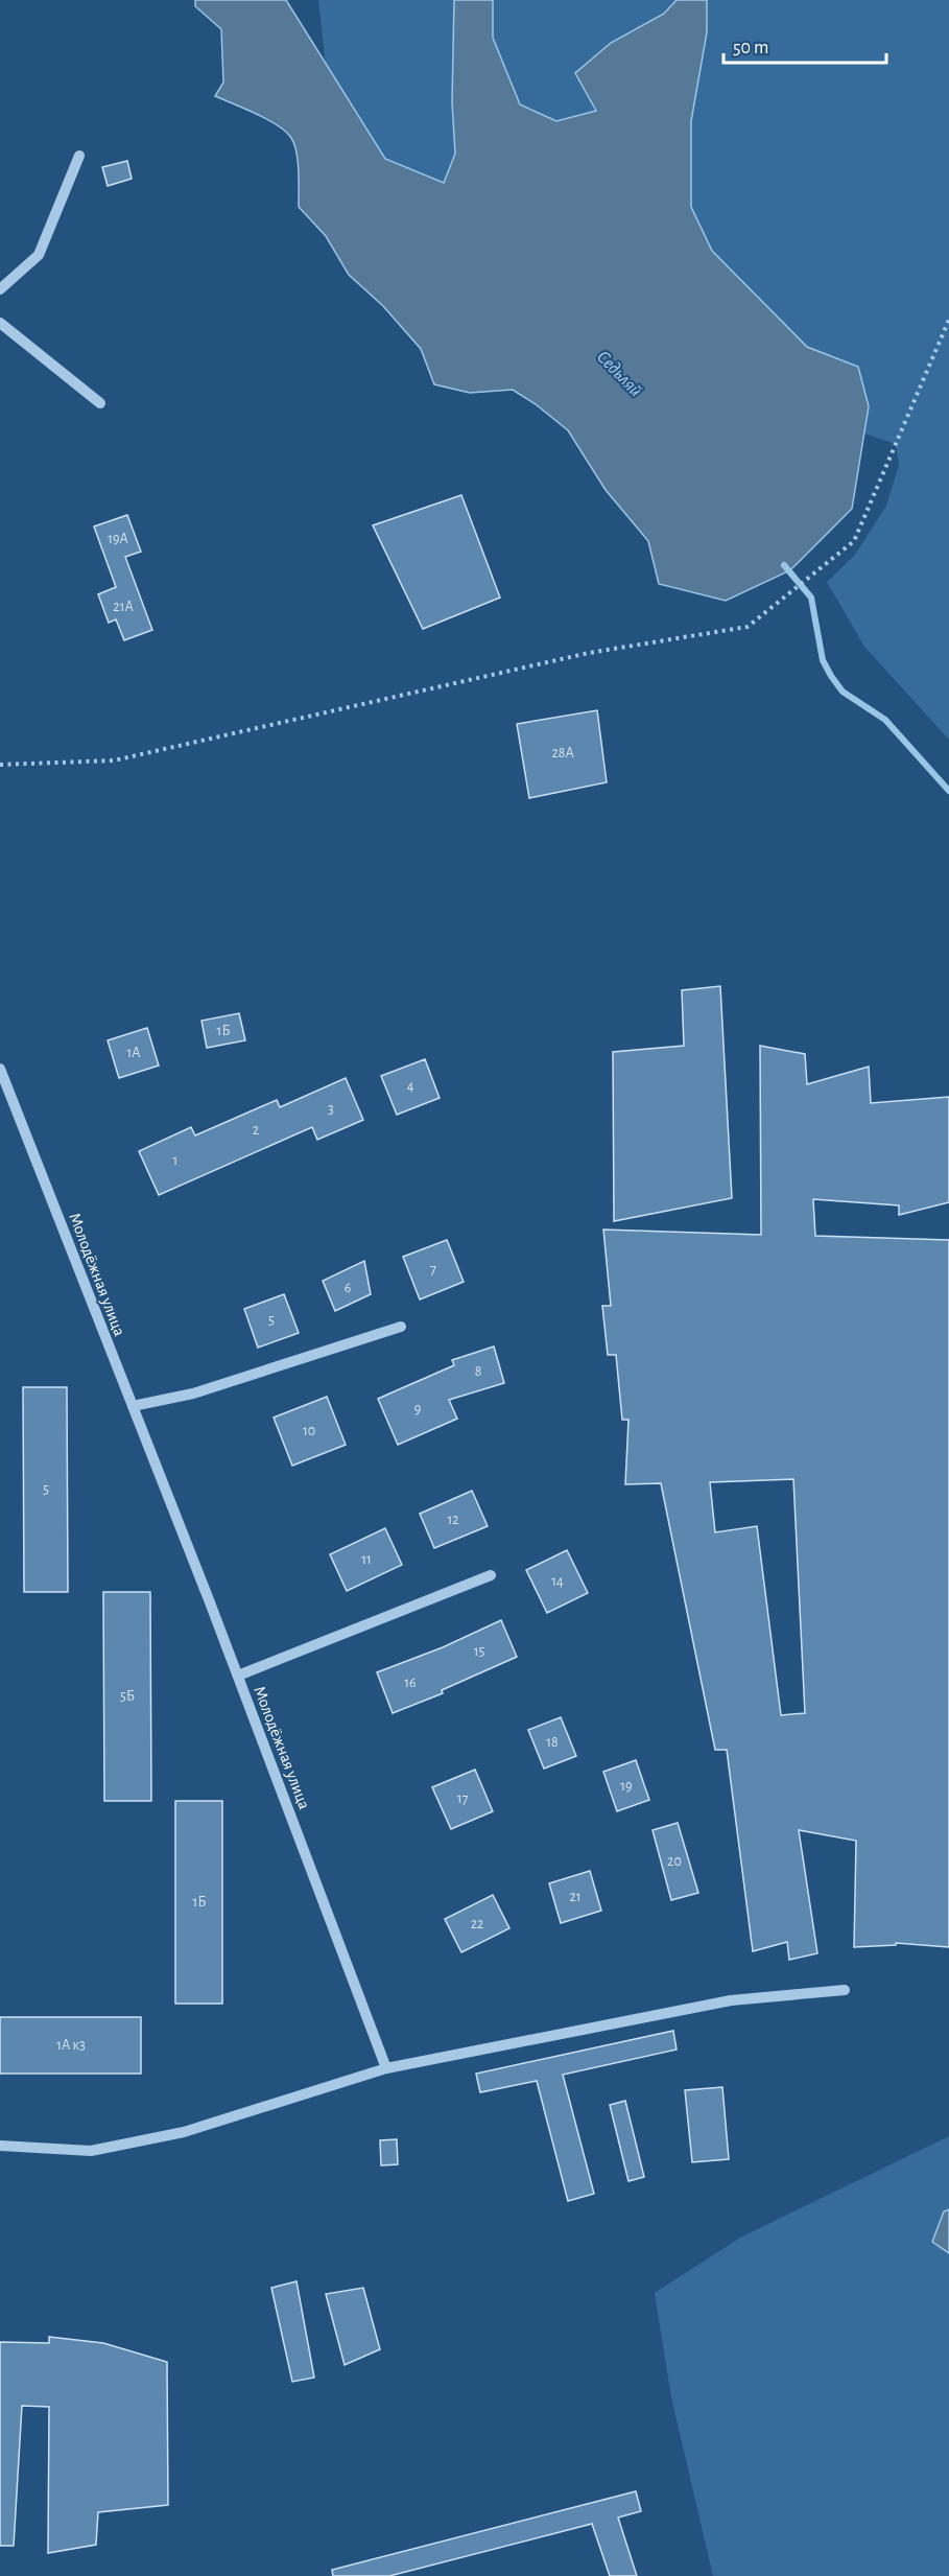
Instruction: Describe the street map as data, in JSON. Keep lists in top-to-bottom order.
{
  "streets": {
    "street": ["Молодёжная улица"]
  },
  "water": ["Седьляй"],
  "house_numbers": [
    "19А",
    "21А",
    "28А",
    "1Б",
    "1А",
    "4",
    "3",
    "2",
    "1",
    "7",
    "6",
    "5",
    "8",
    "9",
    "10",
    "5",
    "12",
    "11",
    "14",
    "15",
    "16",
    "5Б",
    "18",
    "19",
    "17",
    "20",
    "21",
    "1Б",
    "22",
    "1А к3"
  ],
  "scale_bar": "50 m"
}
